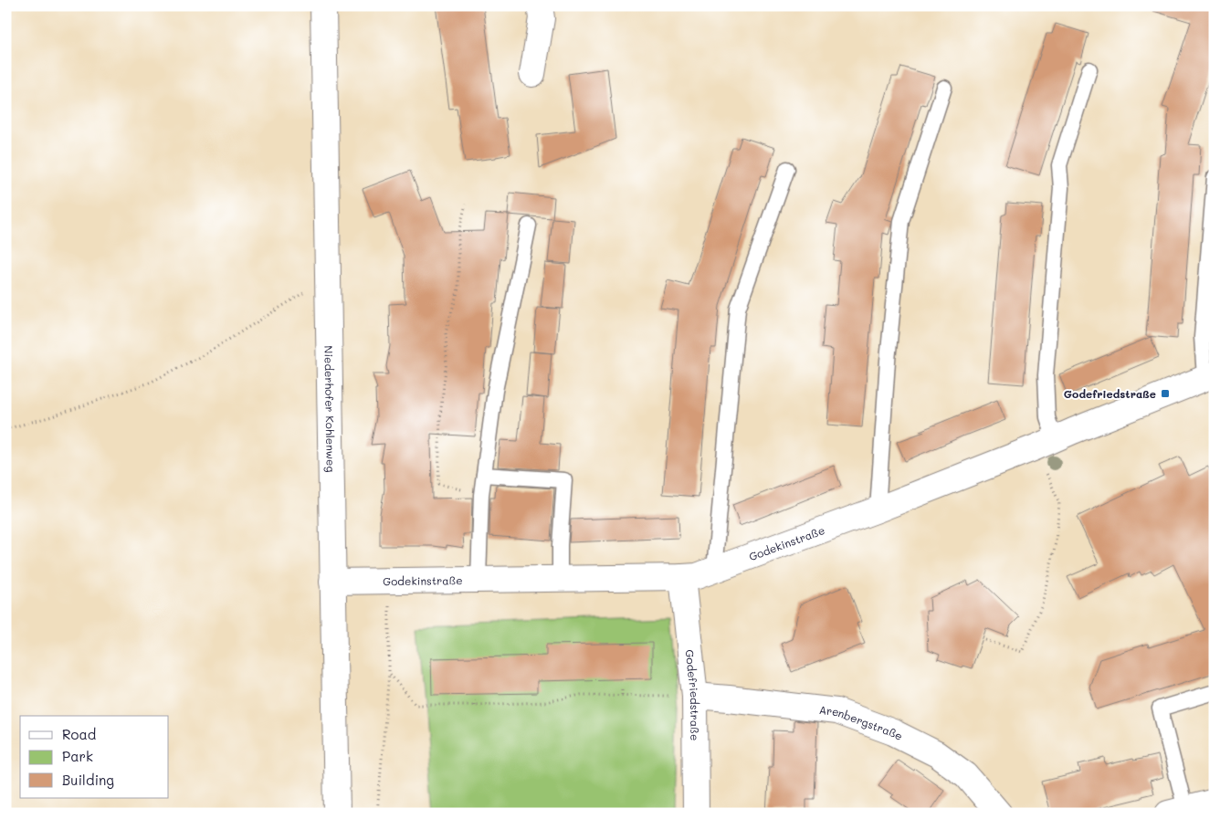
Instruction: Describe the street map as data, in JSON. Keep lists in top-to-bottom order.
{
  "streets": {
    "street": [
      "Niederhofer Kohlenweg",
      "Godekinstraße",
      "Godefriedstraße",
      "Arenbergstraße"
    ]
  },
  "crossings": [
    ["Niederhofer Kohlenweg", "Godekinstraße"],
    ["Godekinstraße", "Godefriedstraße"],
    ["Godefriedstraße", "Arenbergstraße"]
  ],
  "places": {
    "transit": ["Godefriedstraße"]
  },
  "legend": ["Road", "Park", "Building"]
}
